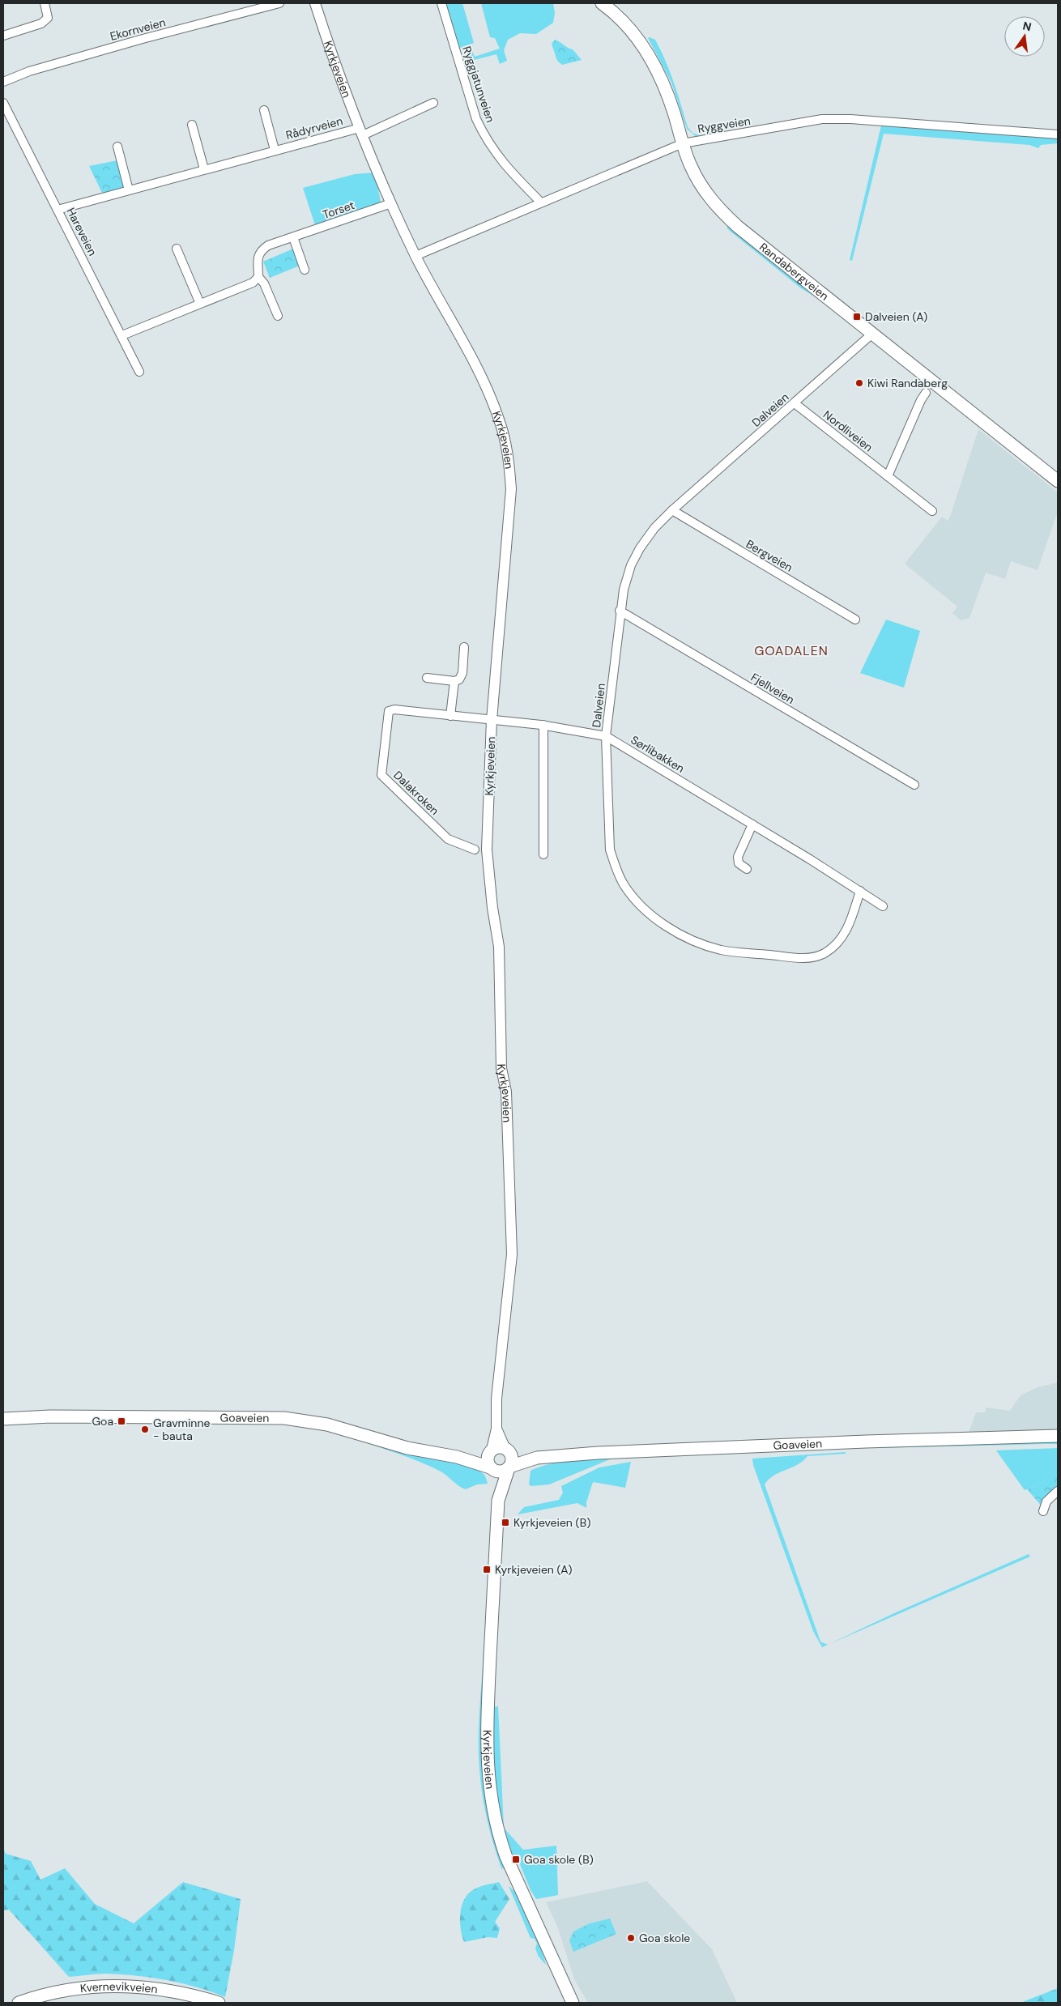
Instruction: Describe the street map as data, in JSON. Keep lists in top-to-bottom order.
{
  "streets": {
    "main road": [
      "Kyrkjeveien",
      "Randabergveien",
      "Goaveien",
      "Kvernevikveien"
    ],
    "street": [
      "Ekornveien",
      "Ryggjatunveien",
      "Ryggveien",
      "Rådyrveien",
      "Torset",
      "Hareveien",
      "Dalveien",
      "Nordliveien",
      "Bergveien",
      "Fjellveien",
      "Sørlibakken",
      "Dalakroken"
    ]
  },
  "crossings": [
    ["Kyrkjeveien", "Ryggveien"],
    ["Kyrkjeveien", "Rådyrveien"],
    ["Kyrkjeveien", "Torset"],
    ["Kyrkjeveien", "Sørlibakken"],
    ["Kyrkjeveien", "Dalakroken"],
    ["Kyrkjeveien", "Goaveien"],
    ["Ryggjatunveien", "Ryggveien"],
    ["Ryggveien", "Randabergveien"],
    ["Rådyrveien", "Hareveien"],
    ["Randabergveien", "Dalveien"],
    ["Dalveien", "Nordliveien"],
    ["Dalveien", "Bergveien"],
    ["Dalveien", "Fjellveien"],
    ["Dalveien", "Sørlibakken"],
    ["Sørlibakken", "Dalakroken"]
  ],
  "districts": ["GOADALEN"],
  "places": {
    "transit": [
      "Dalveien (A)",
      "Goa",
      "Kyrkjeveien (B)",
      "Kyrkjeveien (A)",
      "Goa skole (B)"
    ],
    "other": ["Kiwi Randaberg", "Gravminne - bauta", "Goa skole"]
  },
  "north": "top"
}
